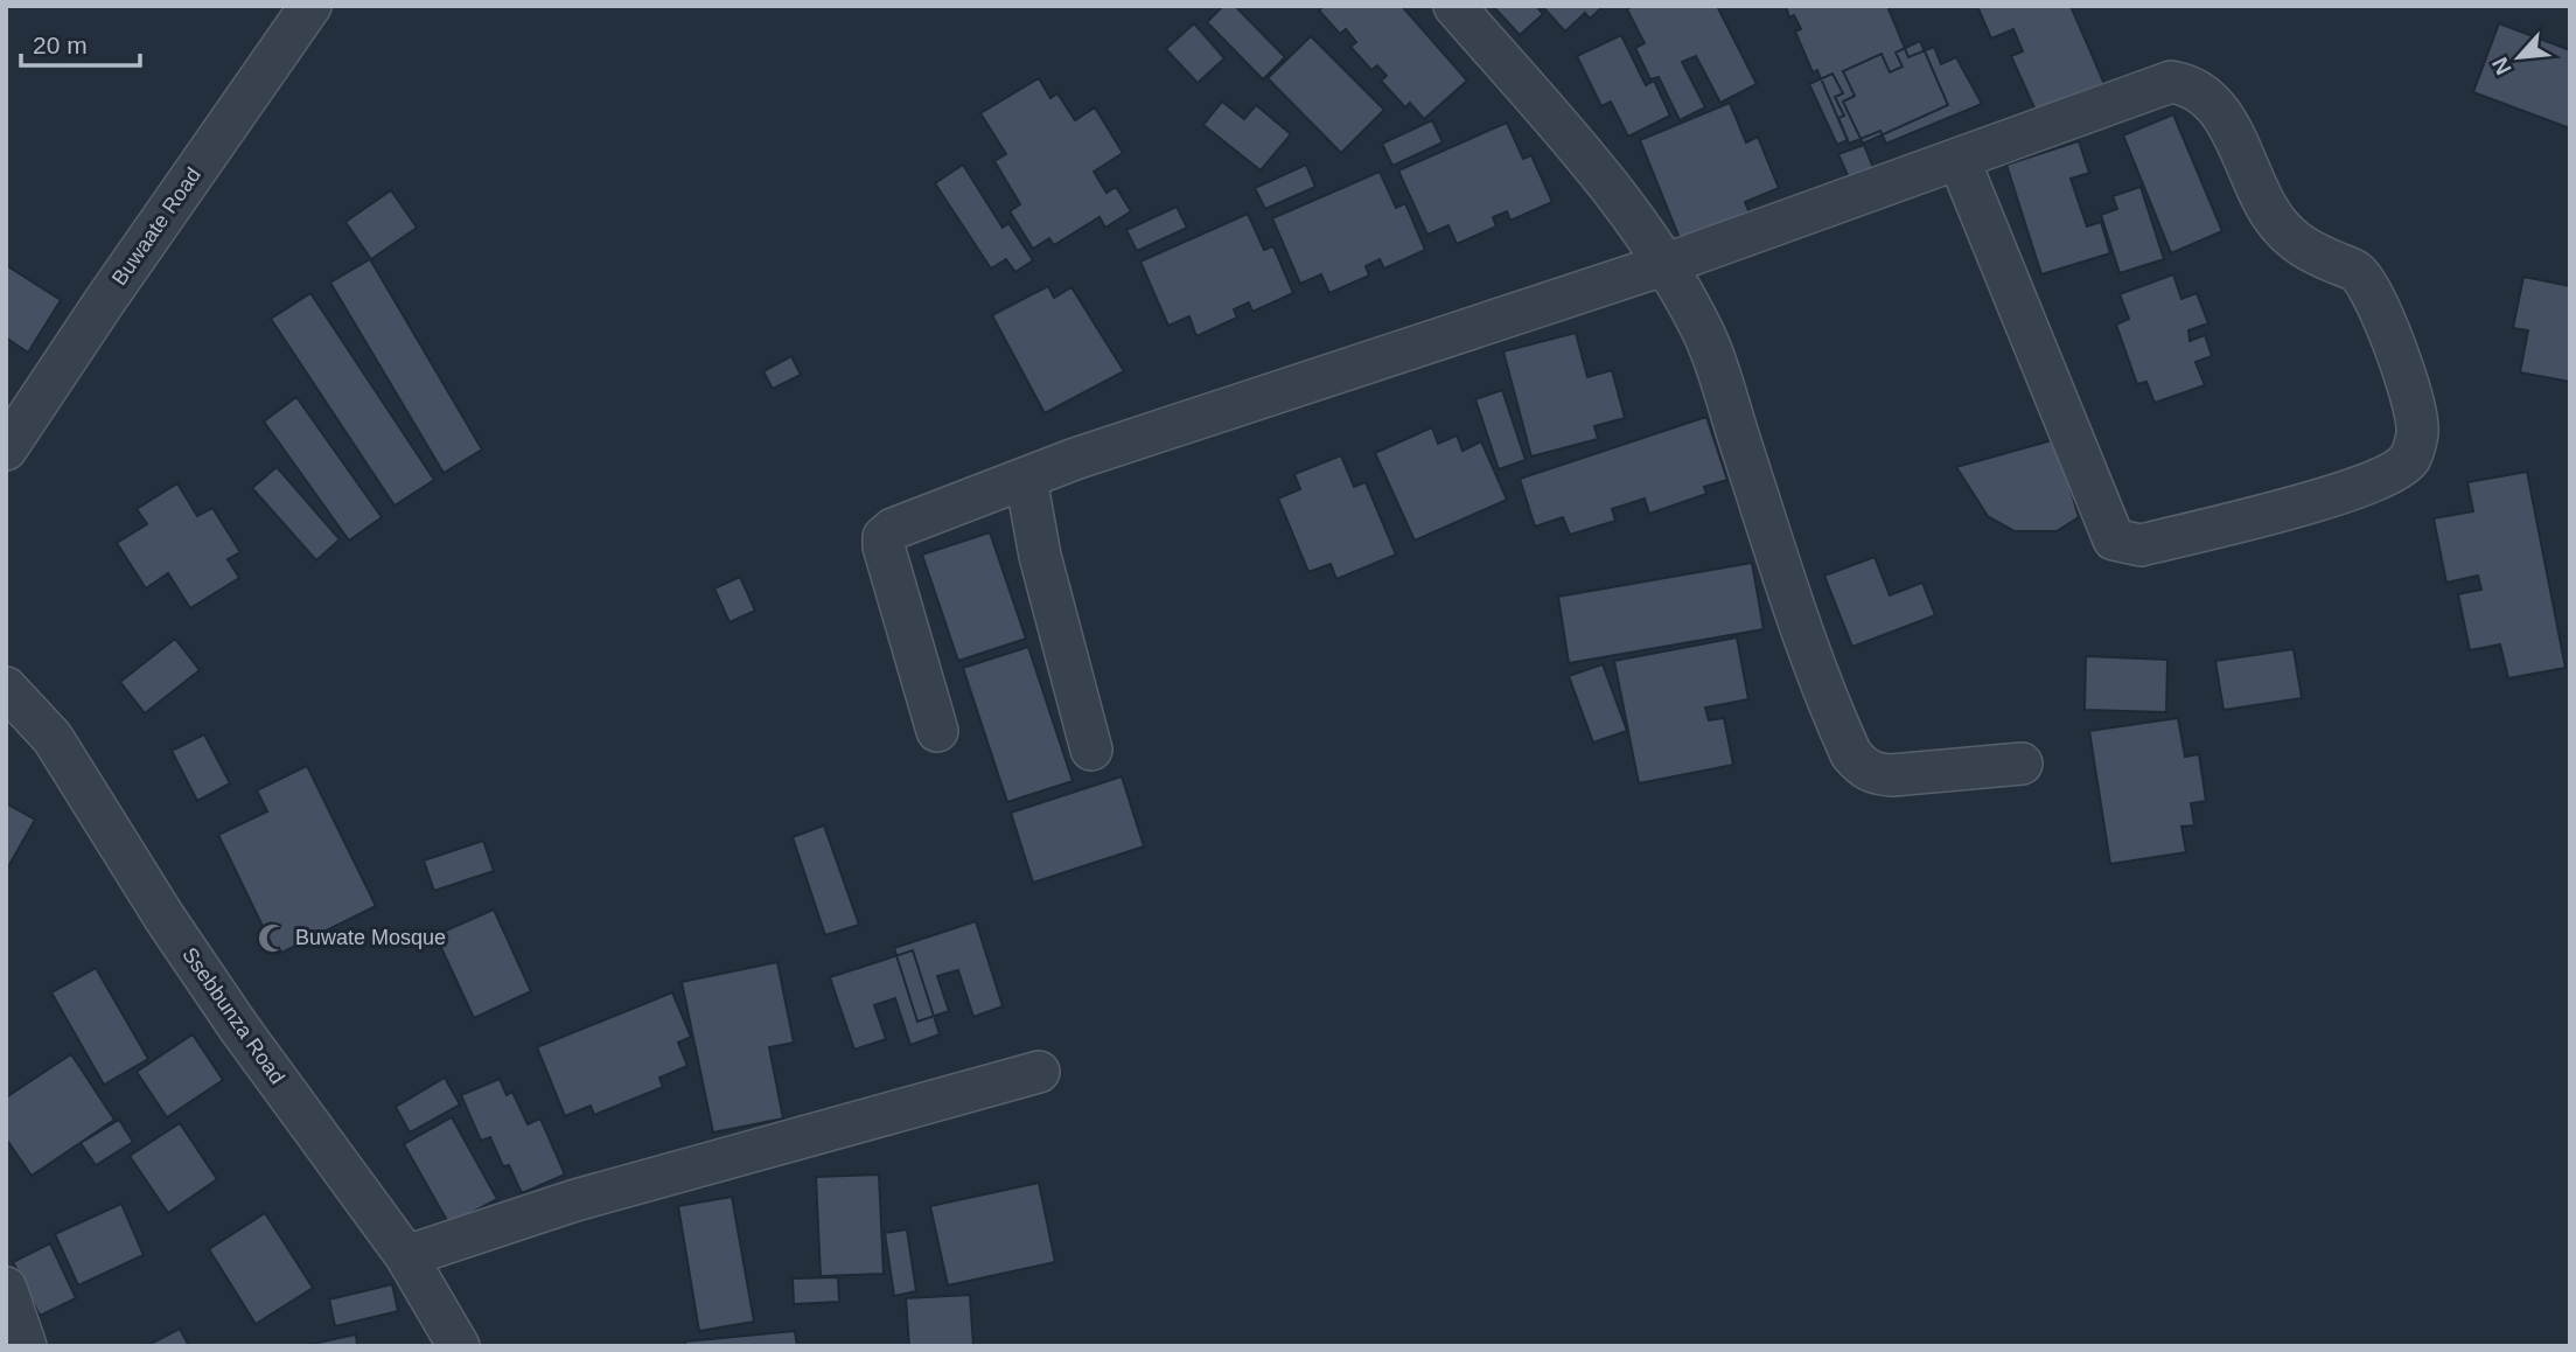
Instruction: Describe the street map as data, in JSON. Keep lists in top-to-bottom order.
{
  "streets": {
    "street": ["Buwaate Road", "Ssebbunza Road"]
  },
  "places": {
    "mosque": ["Buwate Mosque"]
  },
  "scale_bar": "20 m",
  "north": "bottom left"
}
